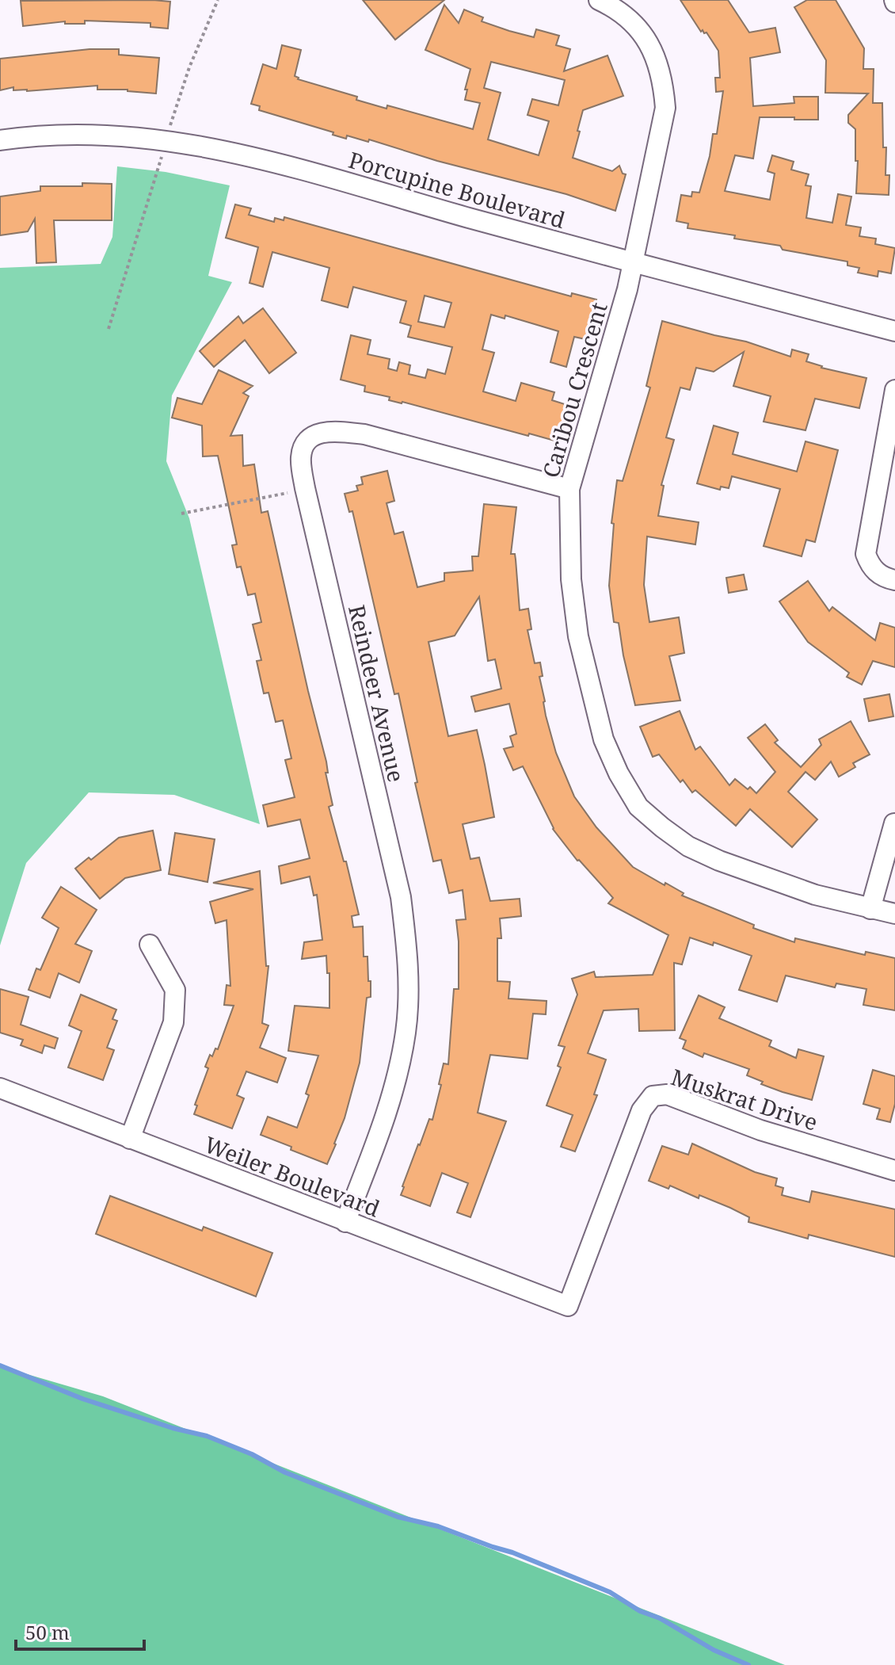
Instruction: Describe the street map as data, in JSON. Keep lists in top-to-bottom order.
{
  "streets": {
    "street": [
      "Porcupine Boulevard",
      "Caribou Crescent",
      "Reindeer Avenue",
      "Muskrat Drive",
      "Weiler Boulevard"
    ]
  },
  "crossings": [
    ["Porcupine Boulevard", "Caribou Crescent"],
    ["Caribou Crescent", "Reindeer Avenue"],
    ["Reindeer Avenue", "Weiler Boulevard"],
    ["Muskrat Drive", "Weiler Boulevard"]
  ],
  "scale_bar": "50 m"
}
